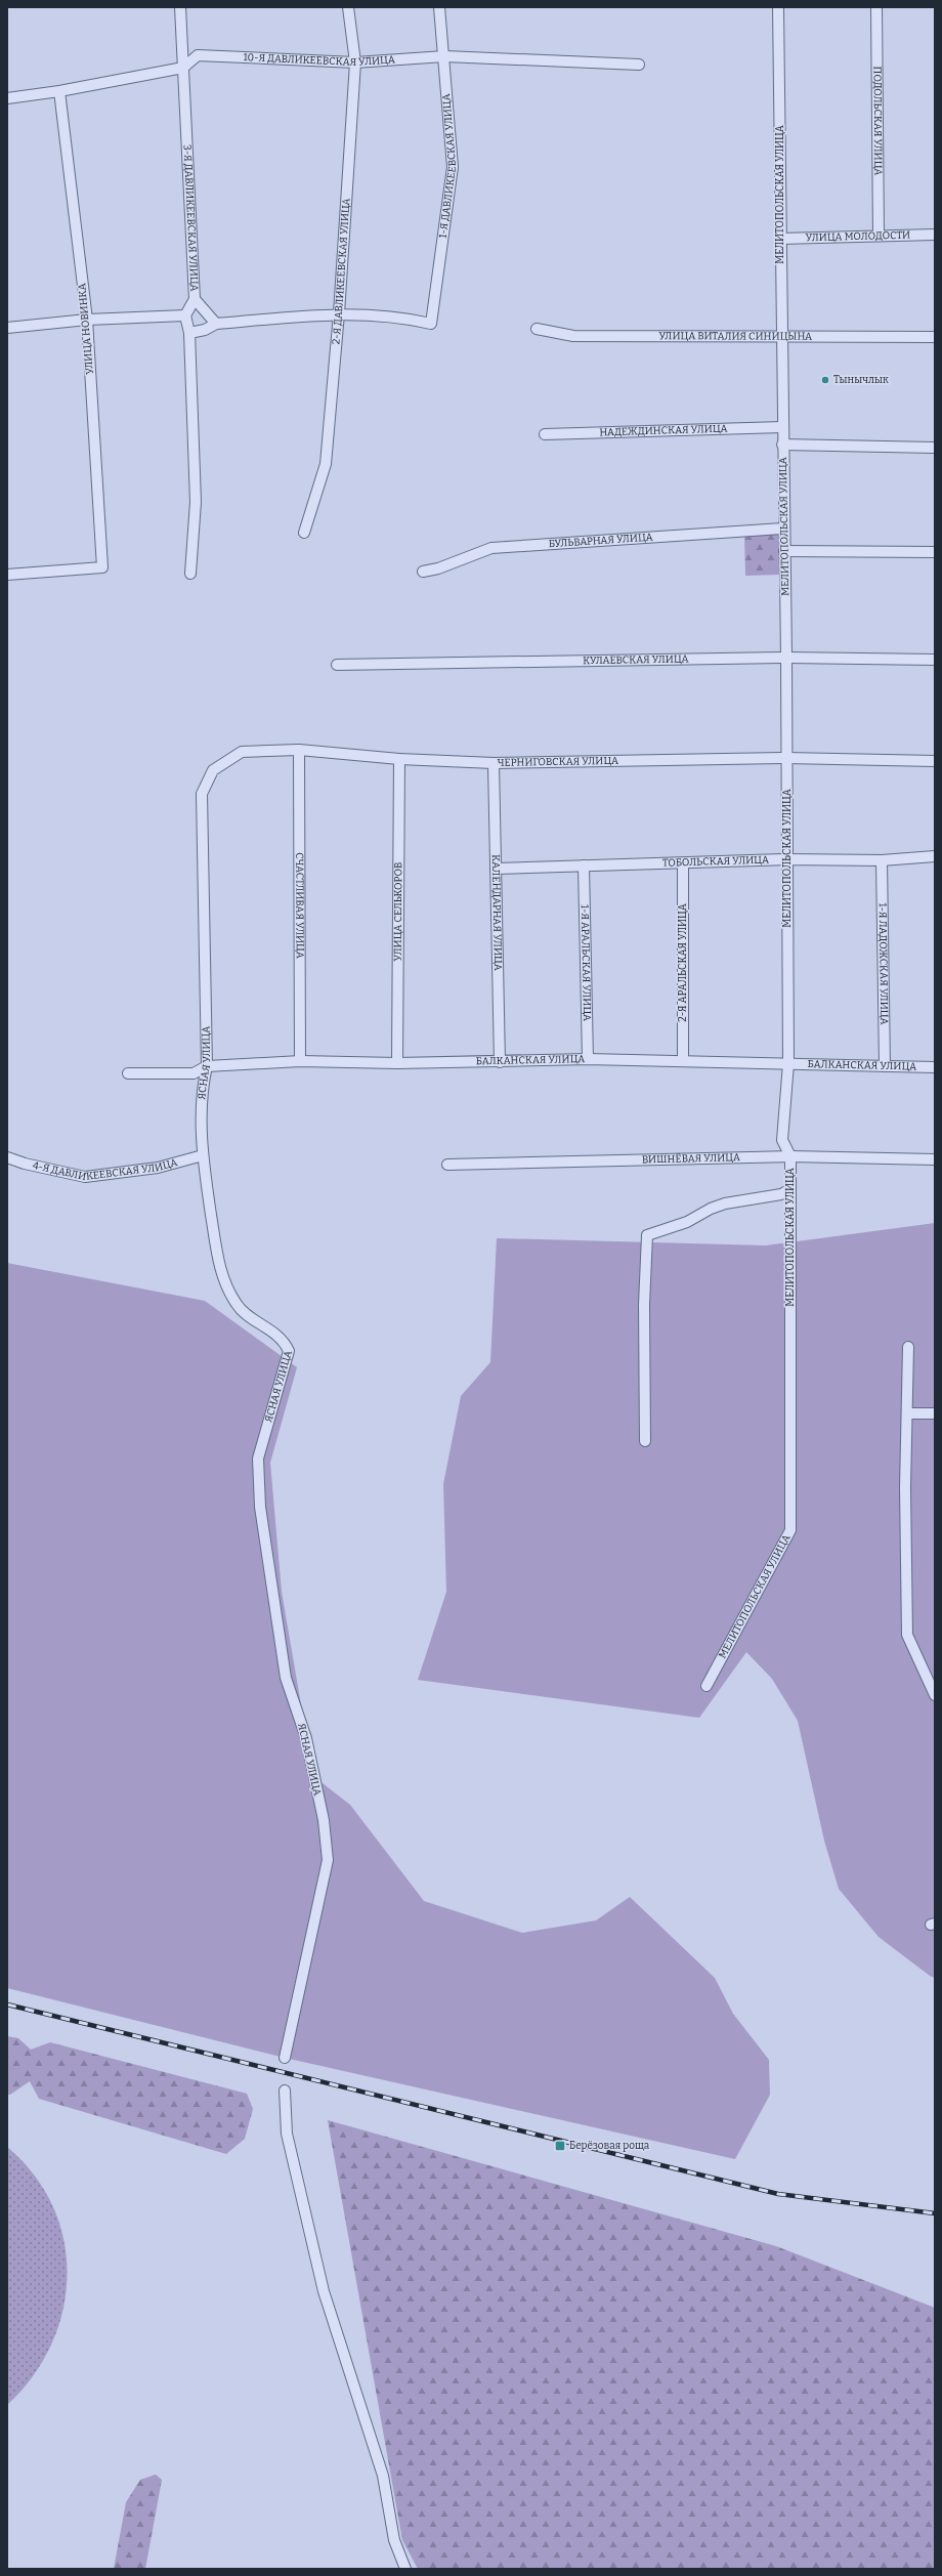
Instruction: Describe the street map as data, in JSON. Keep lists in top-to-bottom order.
{
  "streets": {
    "street": [
      "10-Я ДАВЛИКЕЕВСКАЯ УЛИЦА",
      "ПОДОЛЬСКАЯ УЛИЦА",
      "1-Я ДАВЛИКЕЕВСКАЯ УЛИЦА",
      "МЕЛИТОПОЛЬСКАЯ УЛИЦА",
      "3-Я ДАВЛИКЕЕВСКАЯ УЛИЦА",
      "УЛИЦА МОЛОДОСТИ",
      "2-Я ДАВЛИКЕЕВСКАЯ УЛИЦА",
      "УЛИЦА НОВИНКА",
      "УЛИЦА ВИТАЛИЯ СИНИЦЫНА",
      "НАДЕЖДИНСКАЯ УЛИЦА",
      "БУЛЬВАРНАЯ УЛИЦА",
      "КУЛАЕВСКАЯ УЛИЦА",
      "ЧЕРНИГОВСКАЯ УЛИЦА",
      "ТОБОЛЬСКАЯ УЛИЦА",
      "СЧАСТЛИВАЯ УЛИЦА",
      "УЛИЦА СЕЛЬКОРОВ",
      "КАЛЕНДАРНАЯ УЛИЦА",
      "1-Я АРАЛЬСКАЯ УЛИЦА",
      "2-Я АРАЛЬСКАЯ УЛИЦА",
      "1-Я ЛАДОЖСКАЯ УЛИЦА",
      "БАЛКАНСКАЯ УЛИЦА",
      "ЯСНАЯ УЛИЦА",
      "ВИШНЁВАЯ УЛИЦА",
      "4-Я ДАВЛИКЕЕВСКАЯ УЛИЦА"
    ]
  },
  "crossings": [
    ["10-Я ДАВЛИКЕЕВСКАЯ УЛИЦА", "1-Я ДАВЛИКЕЕВСКАЯ УЛИЦА"],
    ["10-Я ДАВЛИКЕЕВСКАЯ УЛИЦА", "3-Я ДАВЛИКЕЕВСКАЯ УЛИЦА"],
    ["10-Я ДАВЛИКЕЕВСКАЯ УЛИЦА", "2-Я ДАВЛИКЕЕВСКАЯ УЛИЦА"],
    ["10-Я ДАВЛИКЕЕВСКАЯ УЛИЦА", "УЛИЦА НОВИНКА"],
    ["ПОДОЛЬСКАЯ УЛИЦА", "УЛИЦА МОЛОДОСТИ"],
    ["1-Я ДАВЛИКЕЕВСКАЯ УЛИЦА", "2-Я ДАВЛИКЕЕВСКАЯ УЛИЦА"],
    ["МЕЛИТОПОЛЬСКАЯ УЛИЦА", "УЛИЦА МОЛОДОСТИ"],
    ["МЕЛИТОПОЛЬСКАЯ УЛИЦА", "УЛИЦА ВИТАЛИЯ СИНИЦЫНА"],
    ["МЕЛИТОПОЛЬСКАЯ УЛИЦА", "НАДЕЖДИНСКАЯ УЛИЦА"],
    ["МЕЛИТОПОЛЬСКАЯ УЛИЦА", "БУЛЬВАРНАЯ УЛИЦА"],
    ["МЕЛИТОПОЛЬСКАЯ УЛИЦА", "КУЛАЕВСКАЯ УЛИЦА"],
    ["МЕЛИТОПОЛЬСКАЯ УЛИЦА", "ЧЕРНИГОВСКАЯ УЛИЦА"],
    ["МЕЛИТОПОЛЬСКАЯ УЛИЦА", "ТОБОЛЬСКАЯ УЛИЦА"],
    ["МЕЛИТОПОЛЬСКАЯ УЛИЦА", "БАЛКАНСКАЯ УЛИЦА"],
    ["МЕЛИТОПОЛЬСКАЯ УЛИЦА", "ВИШНЁВАЯ УЛИЦА"],
    ["ЧЕРНИГОВСКАЯ УЛИЦА", "СЧАСТЛИВАЯ УЛИЦА"],
    ["ЧЕРНИГОВСКАЯ УЛИЦА", "УЛИЦА СЕЛЬКОРОВ"],
    ["ЧЕРНИГОВСКАЯ УЛИЦА", "КАЛЕНДАРНАЯ УЛИЦА"],
    ["ЧЕРНИГОВСКАЯ УЛИЦА", "ЯСНАЯ УЛИЦА"],
    ["ТОБОЛЬСКАЯ УЛИЦА", "КАЛЕНДАРНАЯ УЛИЦА"],
    ["ТОБОЛЬСКАЯ УЛИЦА", "1-Я АРАЛЬСКАЯ УЛИЦА"],
    ["ТОБОЛЬСКАЯ УЛИЦА", "2-Я АРАЛЬСКАЯ УЛИЦА"],
    ["ТОБОЛЬСКАЯ УЛИЦА", "1-Я ЛАДОЖСКАЯ УЛИЦА"],
    ["СЧАСТЛИВАЯ УЛИЦА", "БАЛКАНСКАЯ УЛИЦА"],
    ["УЛИЦА СЕЛЬКОРОВ", "БАЛКАНСКАЯ УЛИЦА"],
    ["КАЛЕНДАРНАЯ УЛИЦА", "БАЛКАНСКАЯ УЛИЦА"],
    ["1-Я АРАЛЬСКАЯ УЛИЦА", "БАЛКАНСКАЯ УЛИЦА"],
    ["2-Я АРАЛЬСКАЯ УЛИЦА", "БАЛКАНСКАЯ УЛИЦА"],
    ["1-Я ЛАДОЖСКАЯ УЛИЦА", "БАЛКАНСКАЯ УЛИЦА"],
    ["БАЛКАНСКАЯ УЛИЦА", "ЯСНАЯ УЛИЦА"],
    ["ЯСНАЯ УЛИЦА", "4-Я ДАВЛИКЕЕВСКАЯ УЛИЦА"]
  ],
  "places": {
    "other": ["Тынычлык"],
    "transit": ["Берёзовая роща"]
  }
}
